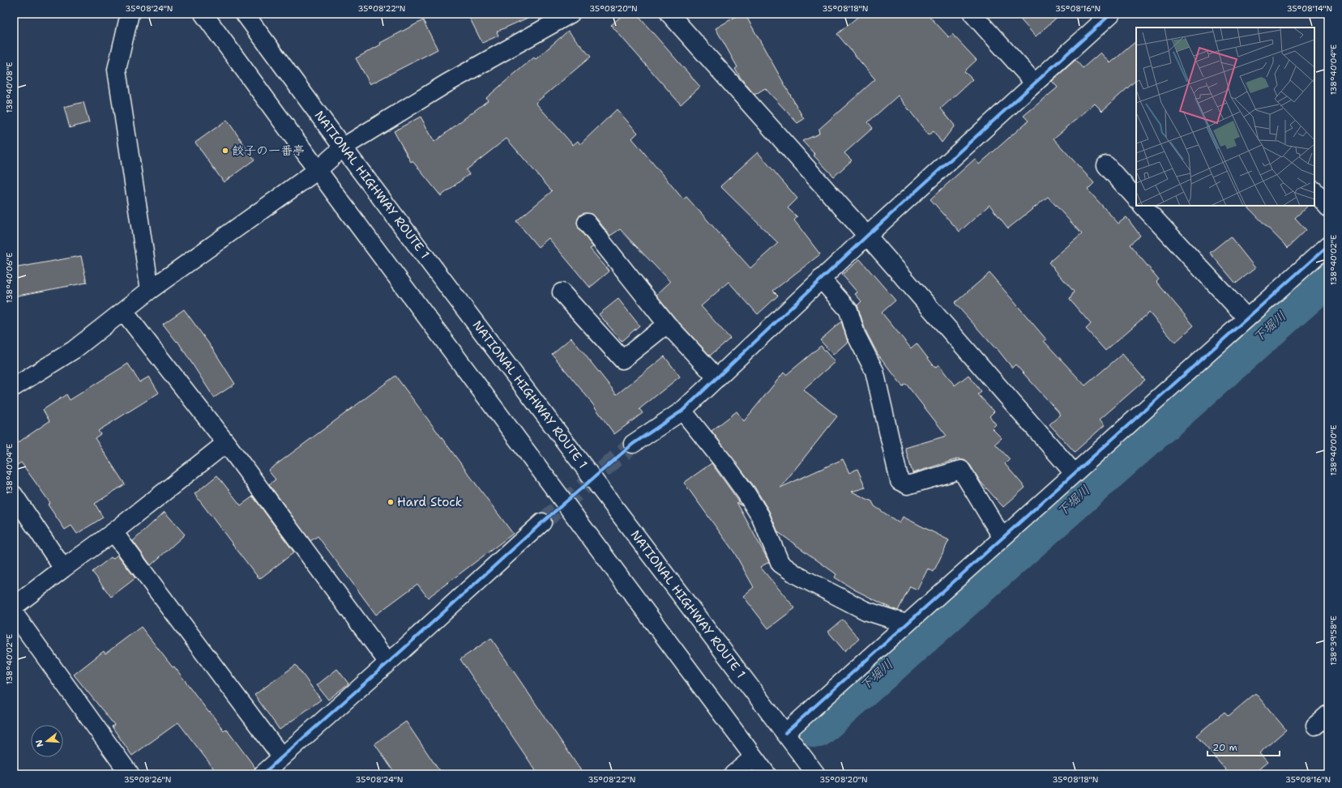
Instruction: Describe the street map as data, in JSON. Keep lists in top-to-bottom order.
{
  "streets": {
    "main road": ["NATIONAL HIGHWAY ROUTE 1"]
  },
  "water": ["下堀川"],
  "places": ["餃子の一番亭", "Hard Stock"],
  "scale_bar": "20 m",
  "north": "left",
  "coordinates": [
    "35°08'24\"N",
    "35°08'22\"N",
    "35°08'20\"N",
    "35°08'18\"N",
    "35°08'16\"N",
    "35°08'14\"N",
    "138°40'04\"E",
    "138°40'08\"E",
    "138°40'02\"E",
    "138°40'06\"E",
    "138°40'00\"E",
    "138°39'58\"E",
    "35°08'26\"N"
  ]
}
